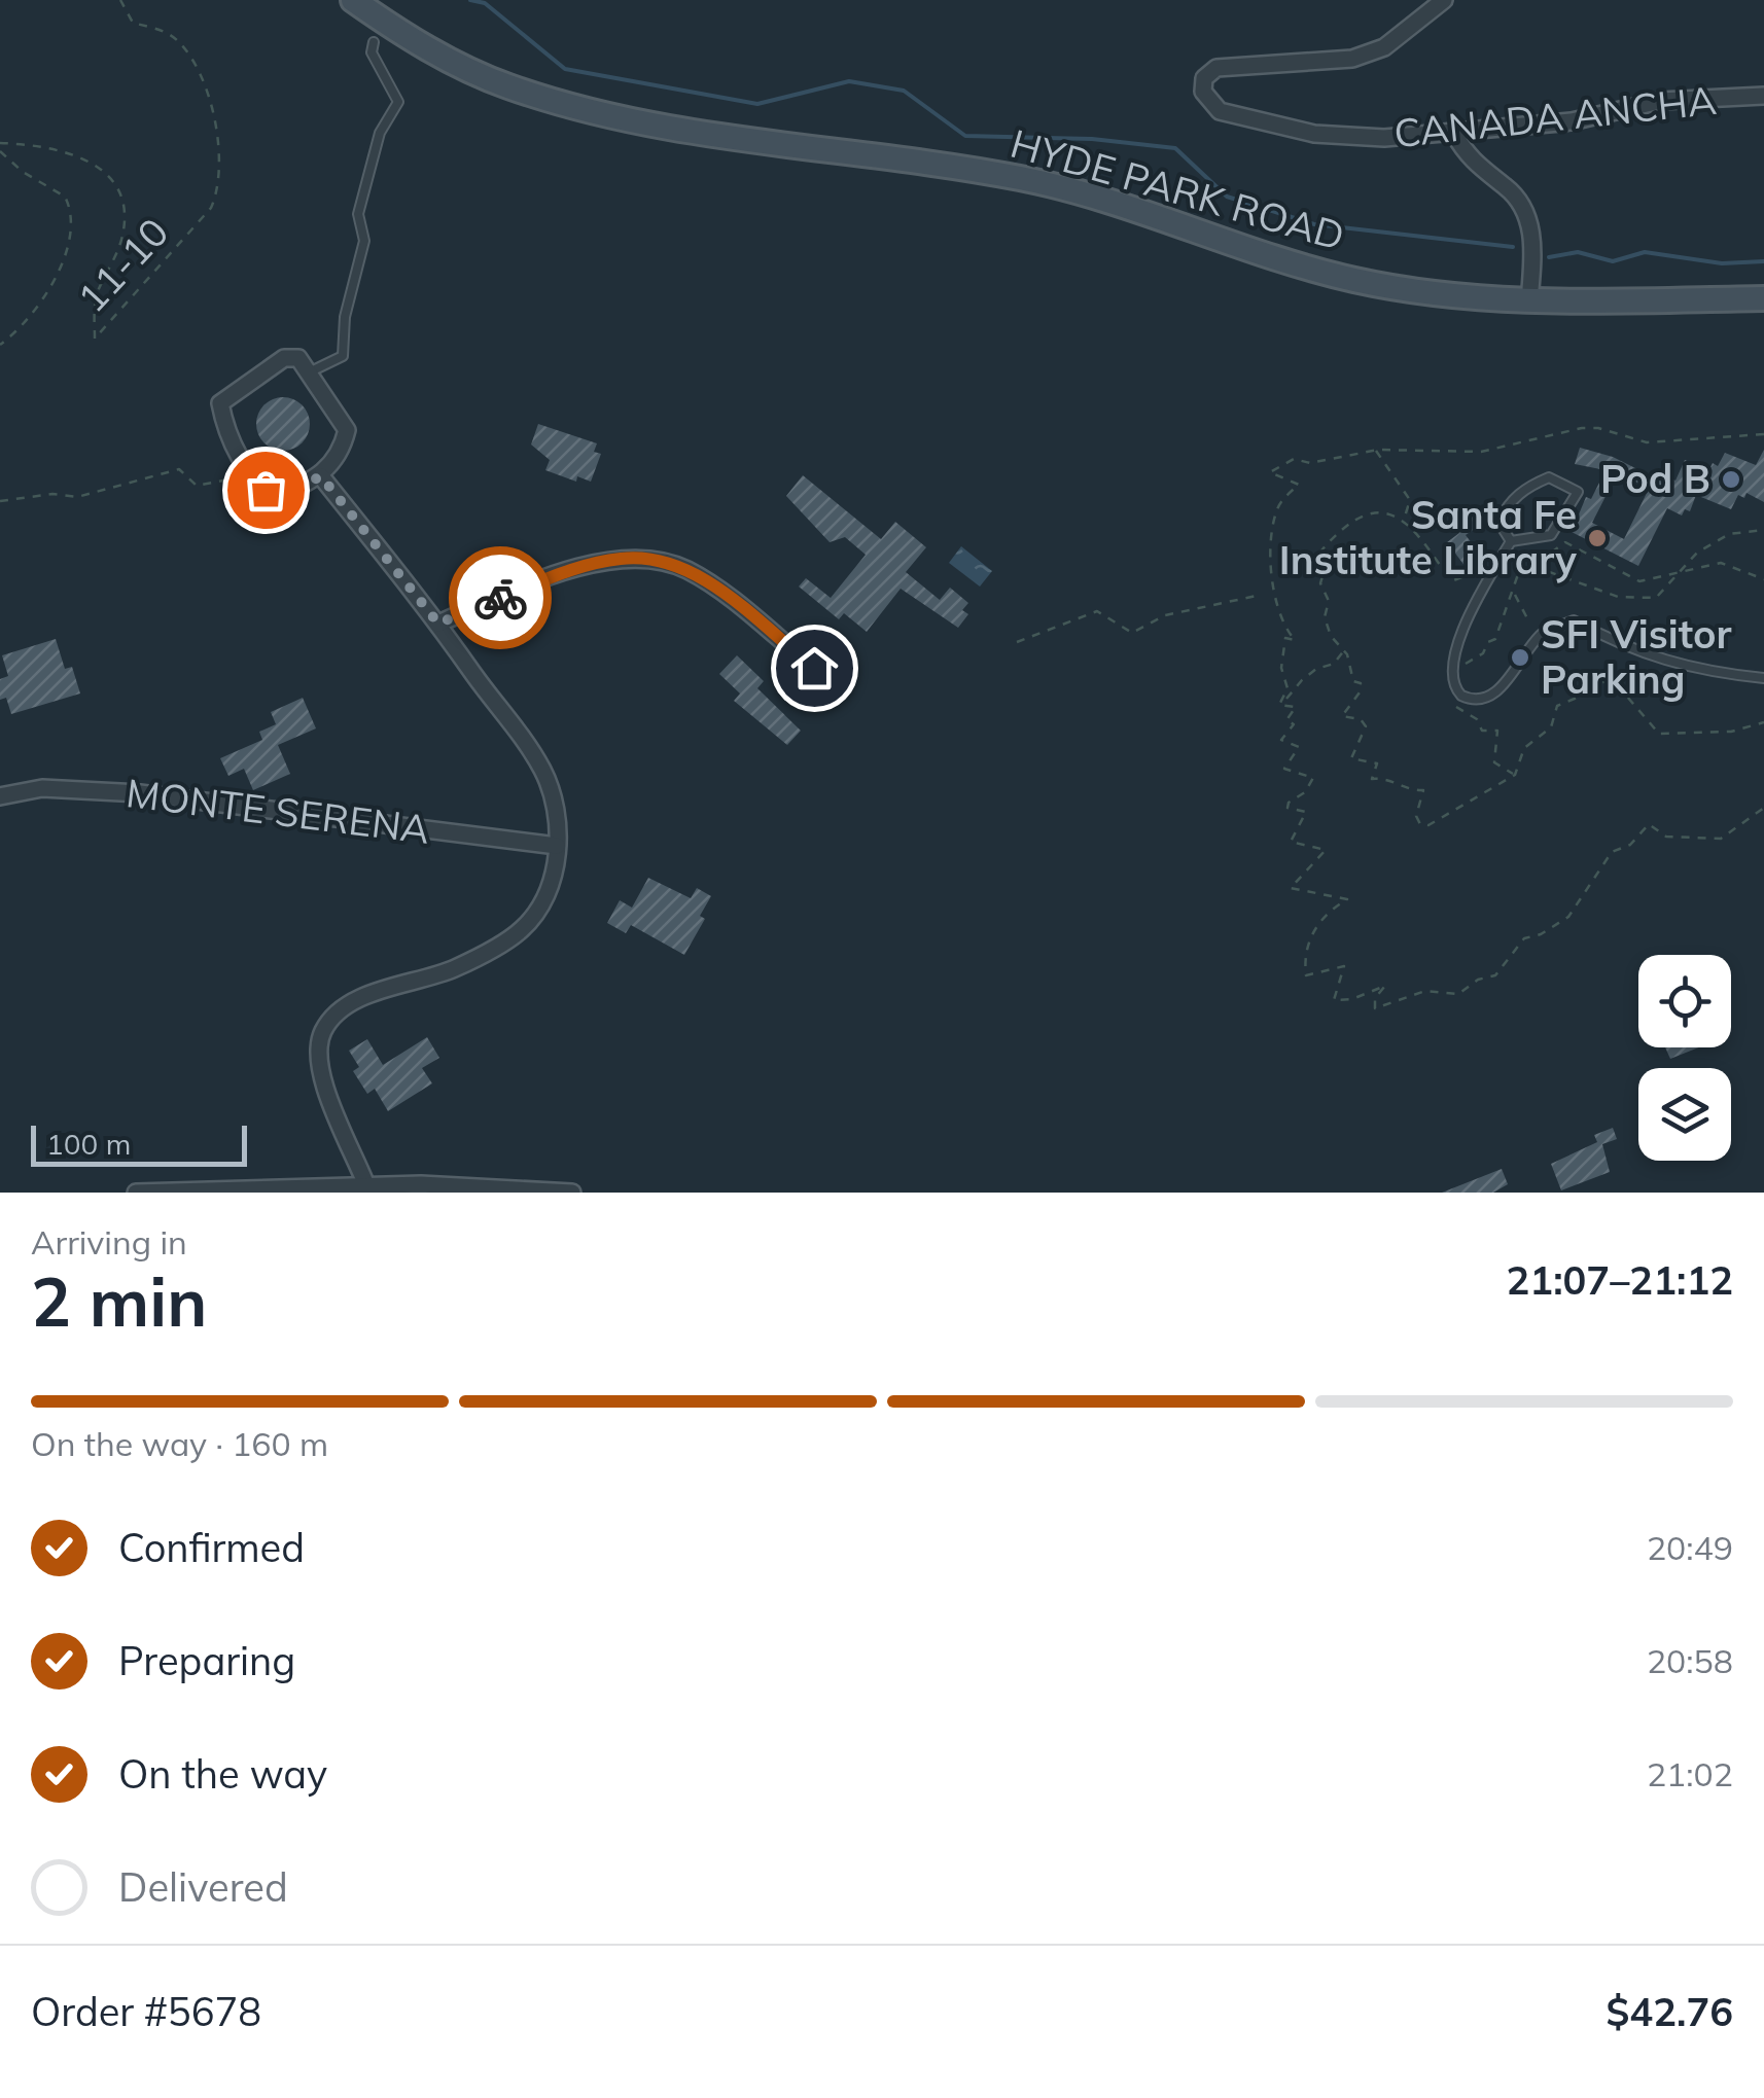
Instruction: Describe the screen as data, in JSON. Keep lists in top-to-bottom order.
{
  "streets": {
    "main road": ["HYDE PARK ROAD"],
    "street": ["CANADA ANCHA", "MONTE SERENA"],
    "path": ["11-10"]
  },
  "places": ["Pod B", "Santa Fe Institute Library", "SFI Visitor Parking"],
  "scale_bar": "100 m",
  "page": {
    "scale": "100 m",
    "heading": ["2 min", "Arriving in", "21:07–21:12"],
    "panel": ["Order #5678", "$42.76"],
    "bar": "On the way · 160 m",
    "list": [
      ["Confirmed", "20:49"],
      ["Preparing", "20:58"],
      ["On the way", "21:02"],
      "Delivered"
    ]
  }
}
